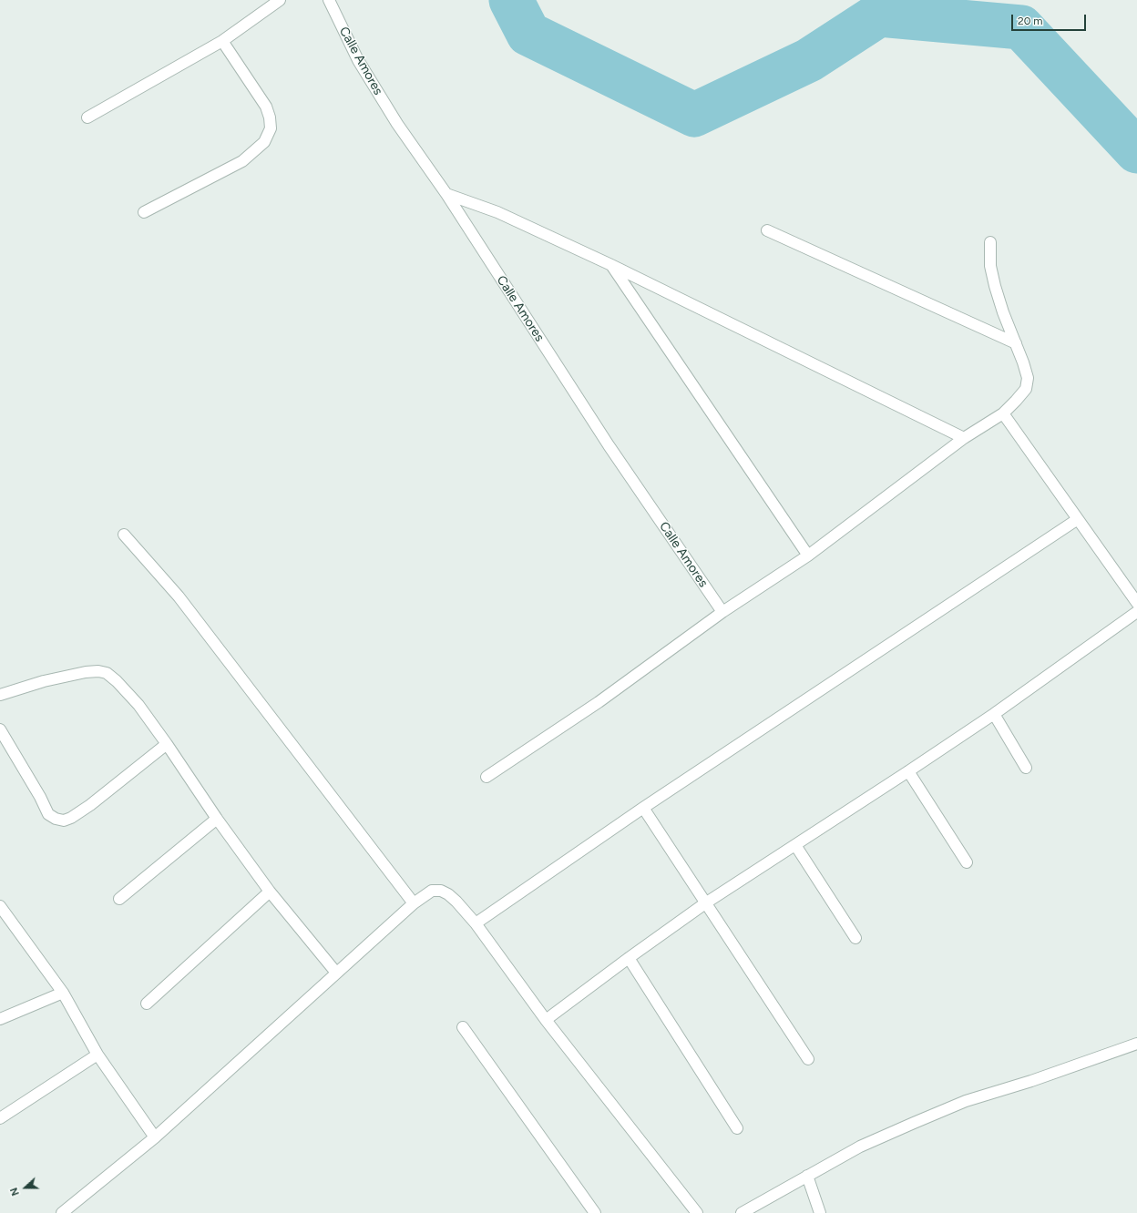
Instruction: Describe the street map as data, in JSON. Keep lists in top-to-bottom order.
{
  "streets": {
    "street": ["Calle Amores"]
  },
  "scale_bar": "20 m",
  "north": "left"
}
